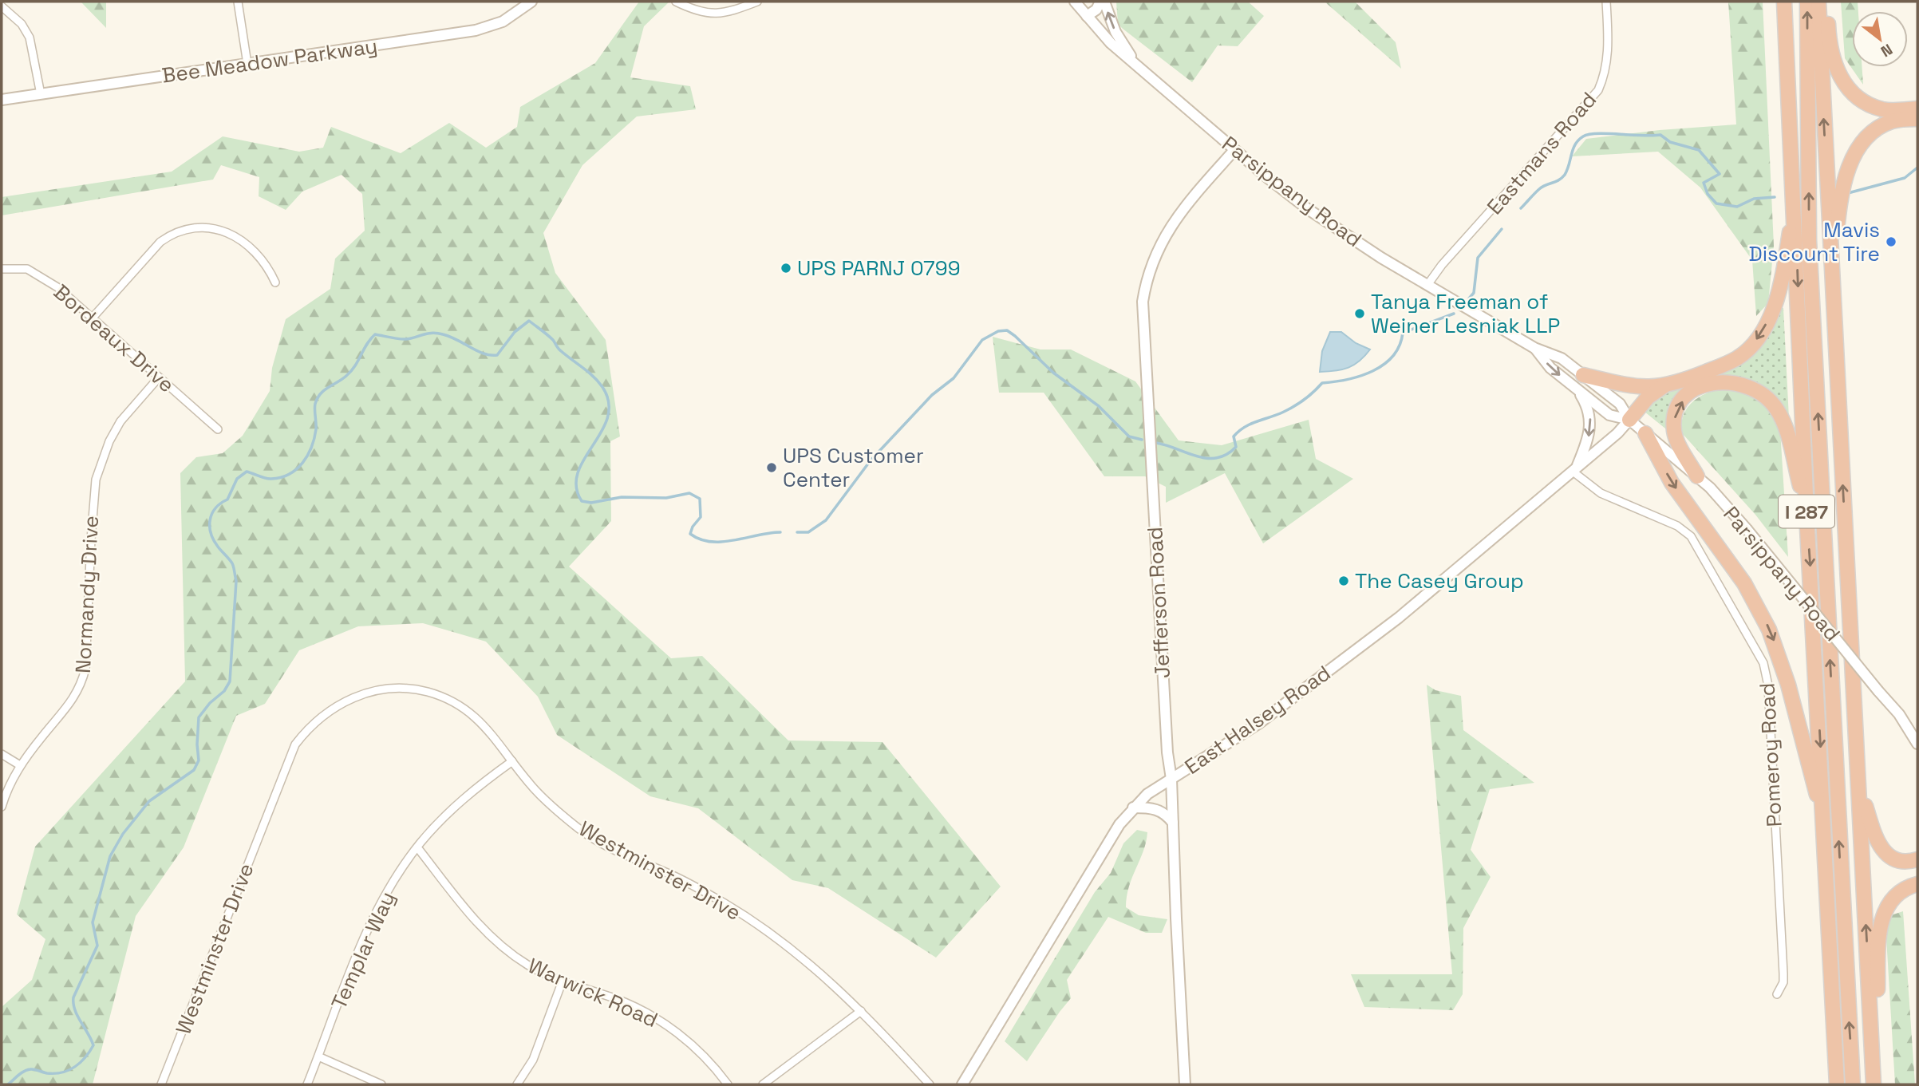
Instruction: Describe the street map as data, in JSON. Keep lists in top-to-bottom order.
{
  "streets": {
    "highway": ["I 287"],
    "main road": [
      "Bee Meadow Parkway",
      "Parsippany Road",
      "Jefferson Road",
      "East Halsey Road"
    ],
    "street": [
      "Eastmans Road",
      "Bordeaux Drive",
      "Normandy Drive",
      "Pomeroy Road",
      "Westminster Drive",
      "Templar Way",
      "Warwick Road"
    ]
  },
  "crossings": [
    ["Eastmans Road", "Parsippany Road"],
    ["Parsippany Road", "Jefferson Road"],
    ["Parsippany Road", "East Halsey Road"],
    ["Bordeaux Drive", "Normandy Drive"],
    ["Jefferson Road", "East Halsey Road"],
    ["East Halsey Road", "Pomeroy Road"],
    ["Westminster Drive", "Templar Way"],
    ["Templar Way", "Warwick Road"]
  ],
  "places": [
    "Mavis Discount Tire",
    "UPS PARNJ 0799",
    "Tanya Freeman of Weiner Lesniak LLP",
    "UPS Customer Center",
    "The Casey Group"
  ],
  "north": "bottom right"
}
